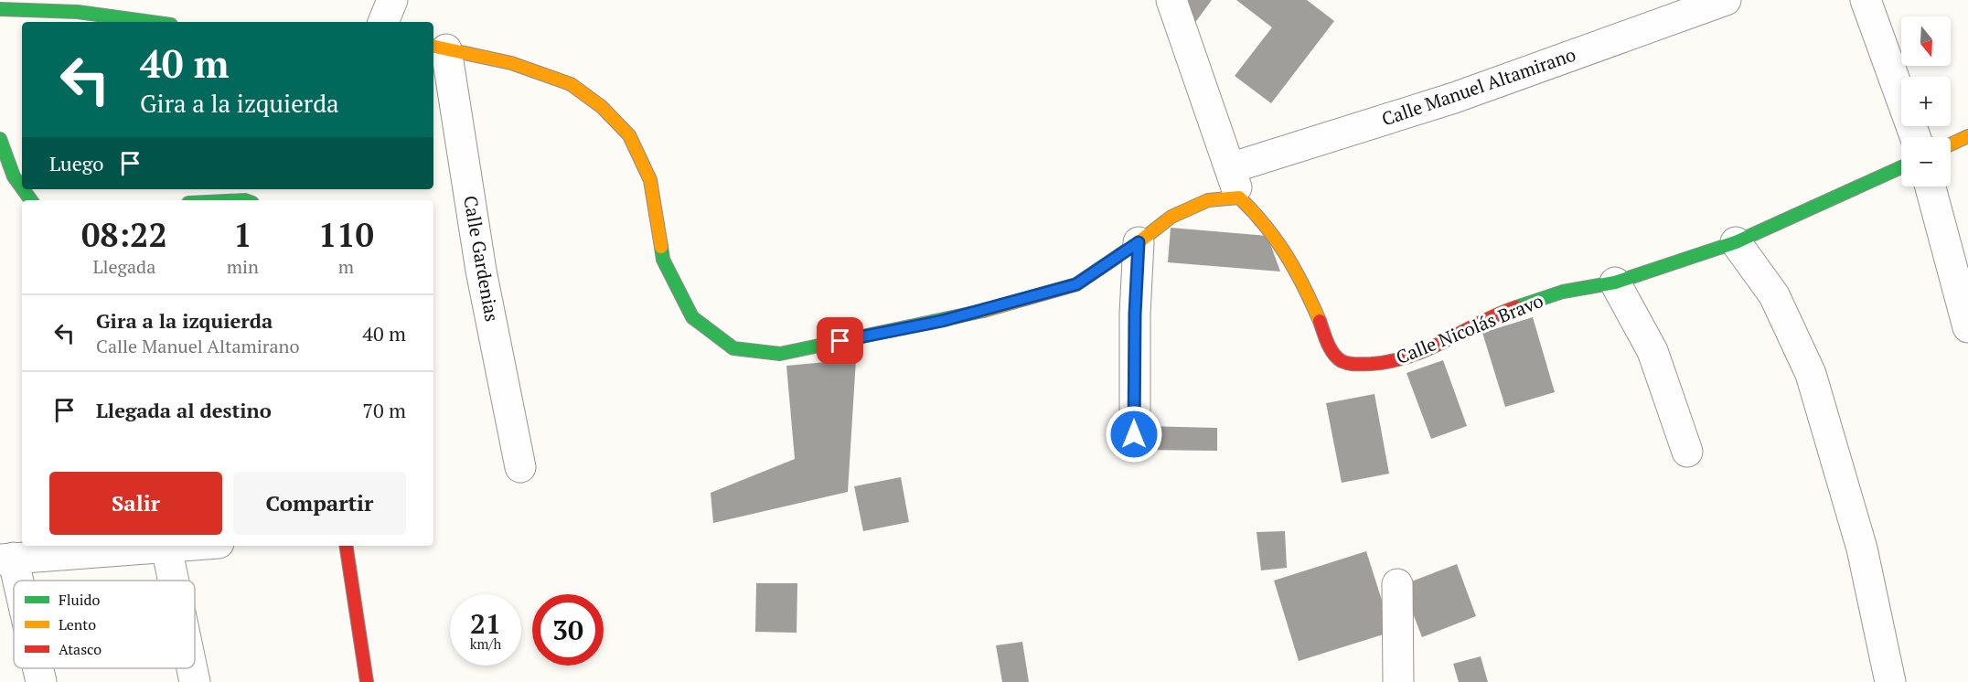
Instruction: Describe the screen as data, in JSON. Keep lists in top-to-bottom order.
{
  "streets": {
    "street": ["Calle Manuel Altamirano", "Calle Gardenias", "Calle Nicolás Bravo"]
  },
  "crossings": [
    ["Calle Manuel Altamirano", "Calle Nicolás Bravo"]
  ],
  "legend": ["Fluido", "Lento", "Atasco"],
  "north": "bottom",
  "page": {
    "map_buttons": ["+", "−"],
    "turn": ["40 m", "Gira a la izquierda"],
    "then": "Luego",
    "eta": [
      "08:22",
      "Llegada",
      "1",
      "min",
      "110",
      "m"
    ],
    "list": [
      {
        "name": "Gira a la izquierda",
        "note": "Calle Manuel Altamirano",
        "value": "40 m"
      },
      {
        "name": "Llegada al destino",
        "value": "70 m"
      }
    ],
    "buttons": ["Salir", "Compartir"],
    "speed": "21 km/h",
    "limit": "30"
  }
}
